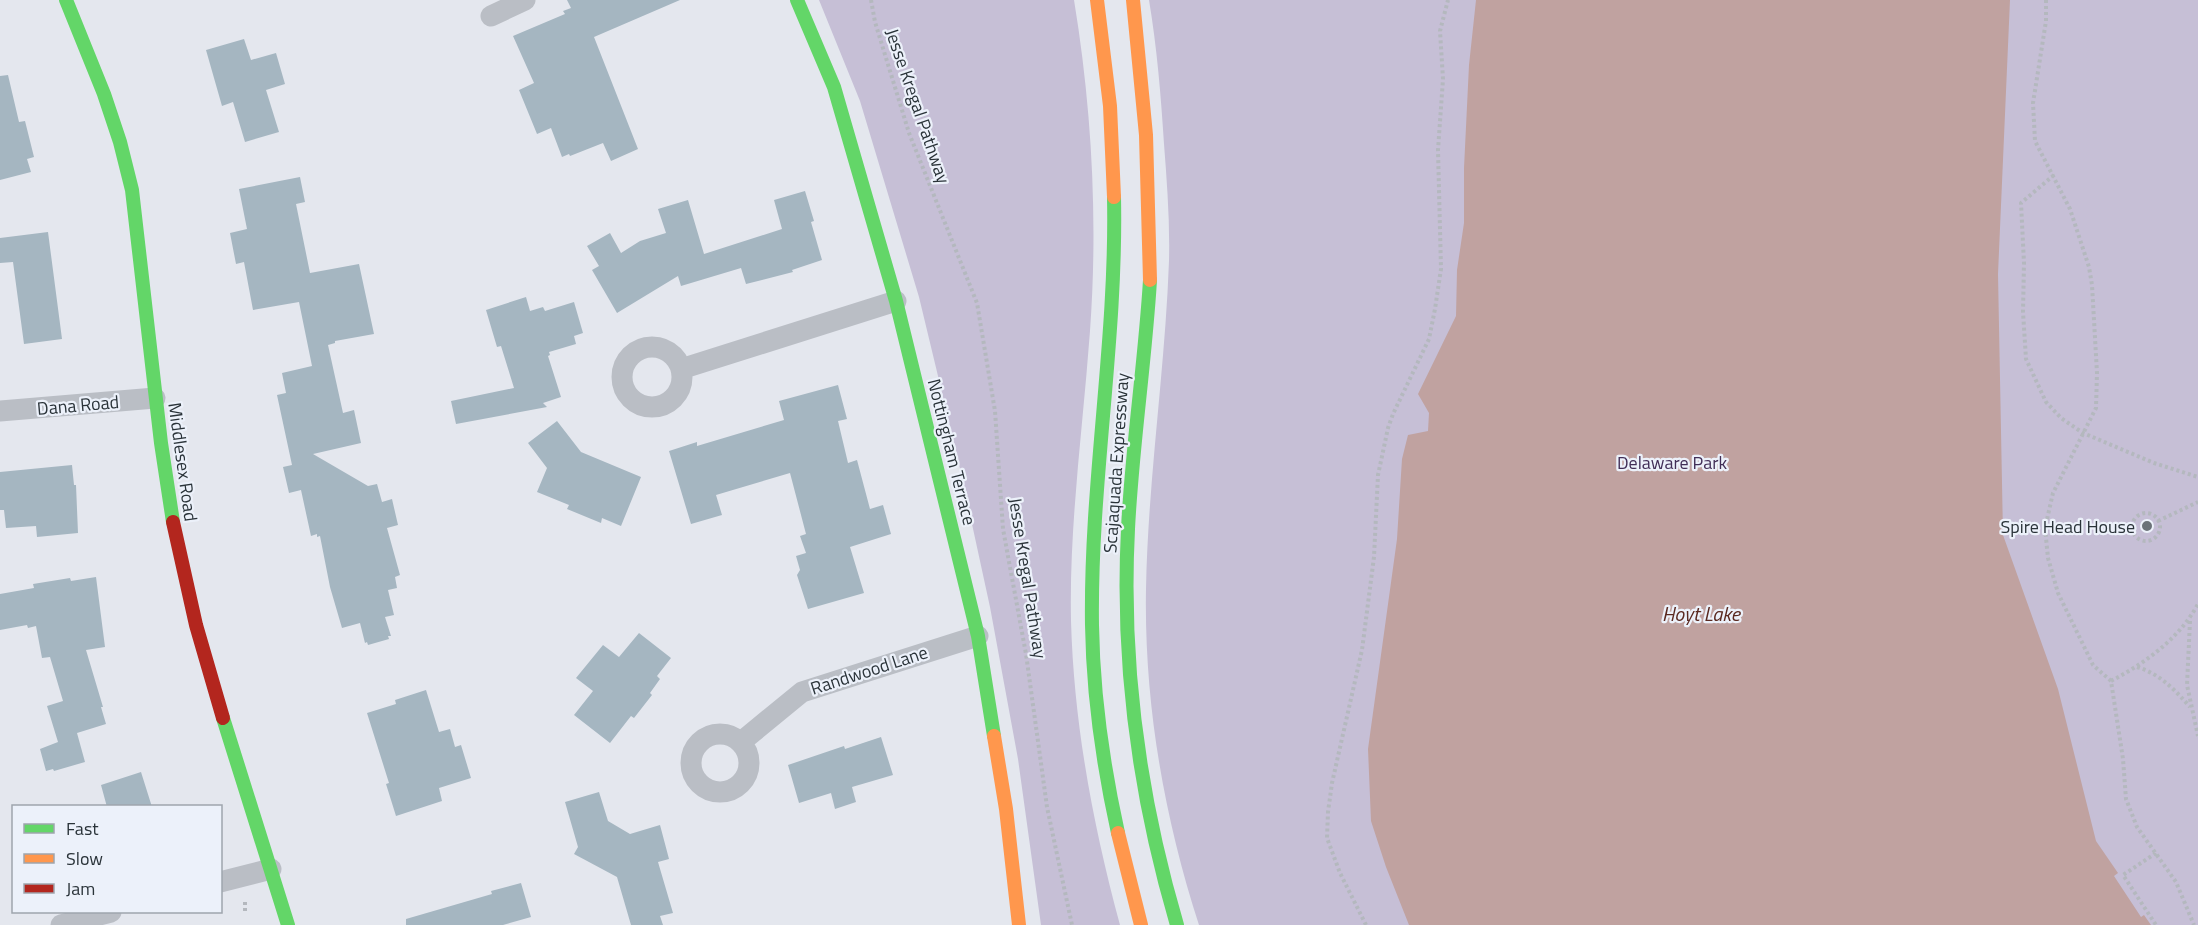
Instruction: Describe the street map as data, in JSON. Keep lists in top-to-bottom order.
{
  "streets": {
    "main road": ["Nottingham Terrace", "Middlesex Road", "Scajaquada Expressway"],
    "street": ["Dana Road", "Randwood Lane"],
    "path": ["Jesse Kregal Pathway"]
  },
  "crossings": [
    ["Dana Road", "Middlesex Road"],
    ["Nottingham Terrace", "Randwood Lane"]
  ],
  "water": ["Hoyt Lake"],
  "parks": ["Delaware Park"],
  "places": ["Spire Head House"],
  "legend": ["Fast", "Slow", "Jam"]
}
